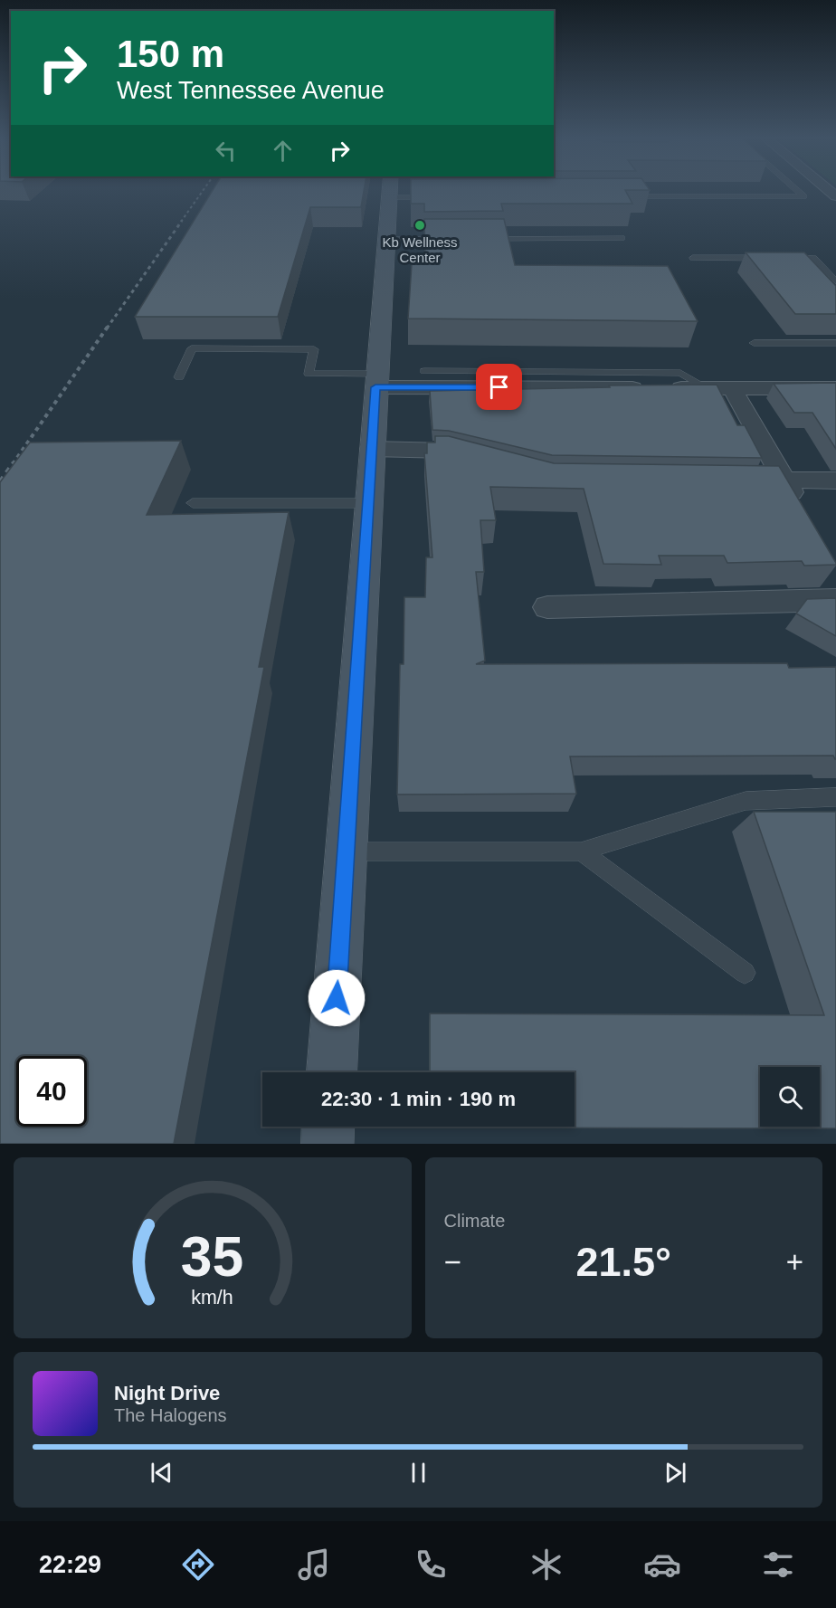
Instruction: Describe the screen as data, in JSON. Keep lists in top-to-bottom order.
{
  "places": ["Kb Wellness Center"],
  "page": {
    "turn": ["150 m", "West Tennessee Avenue"],
    "limit": "40",
    "trip": "22:30 · 1 min · 190 m",
    "tile": "Climate",
    "heat": ["−", "21.5°", "+"],
    "song": ["Night Drive", "The Halogens"],
    "tabs": "22:29",
    "gauge": ["35", "km/h"]
  }
}
